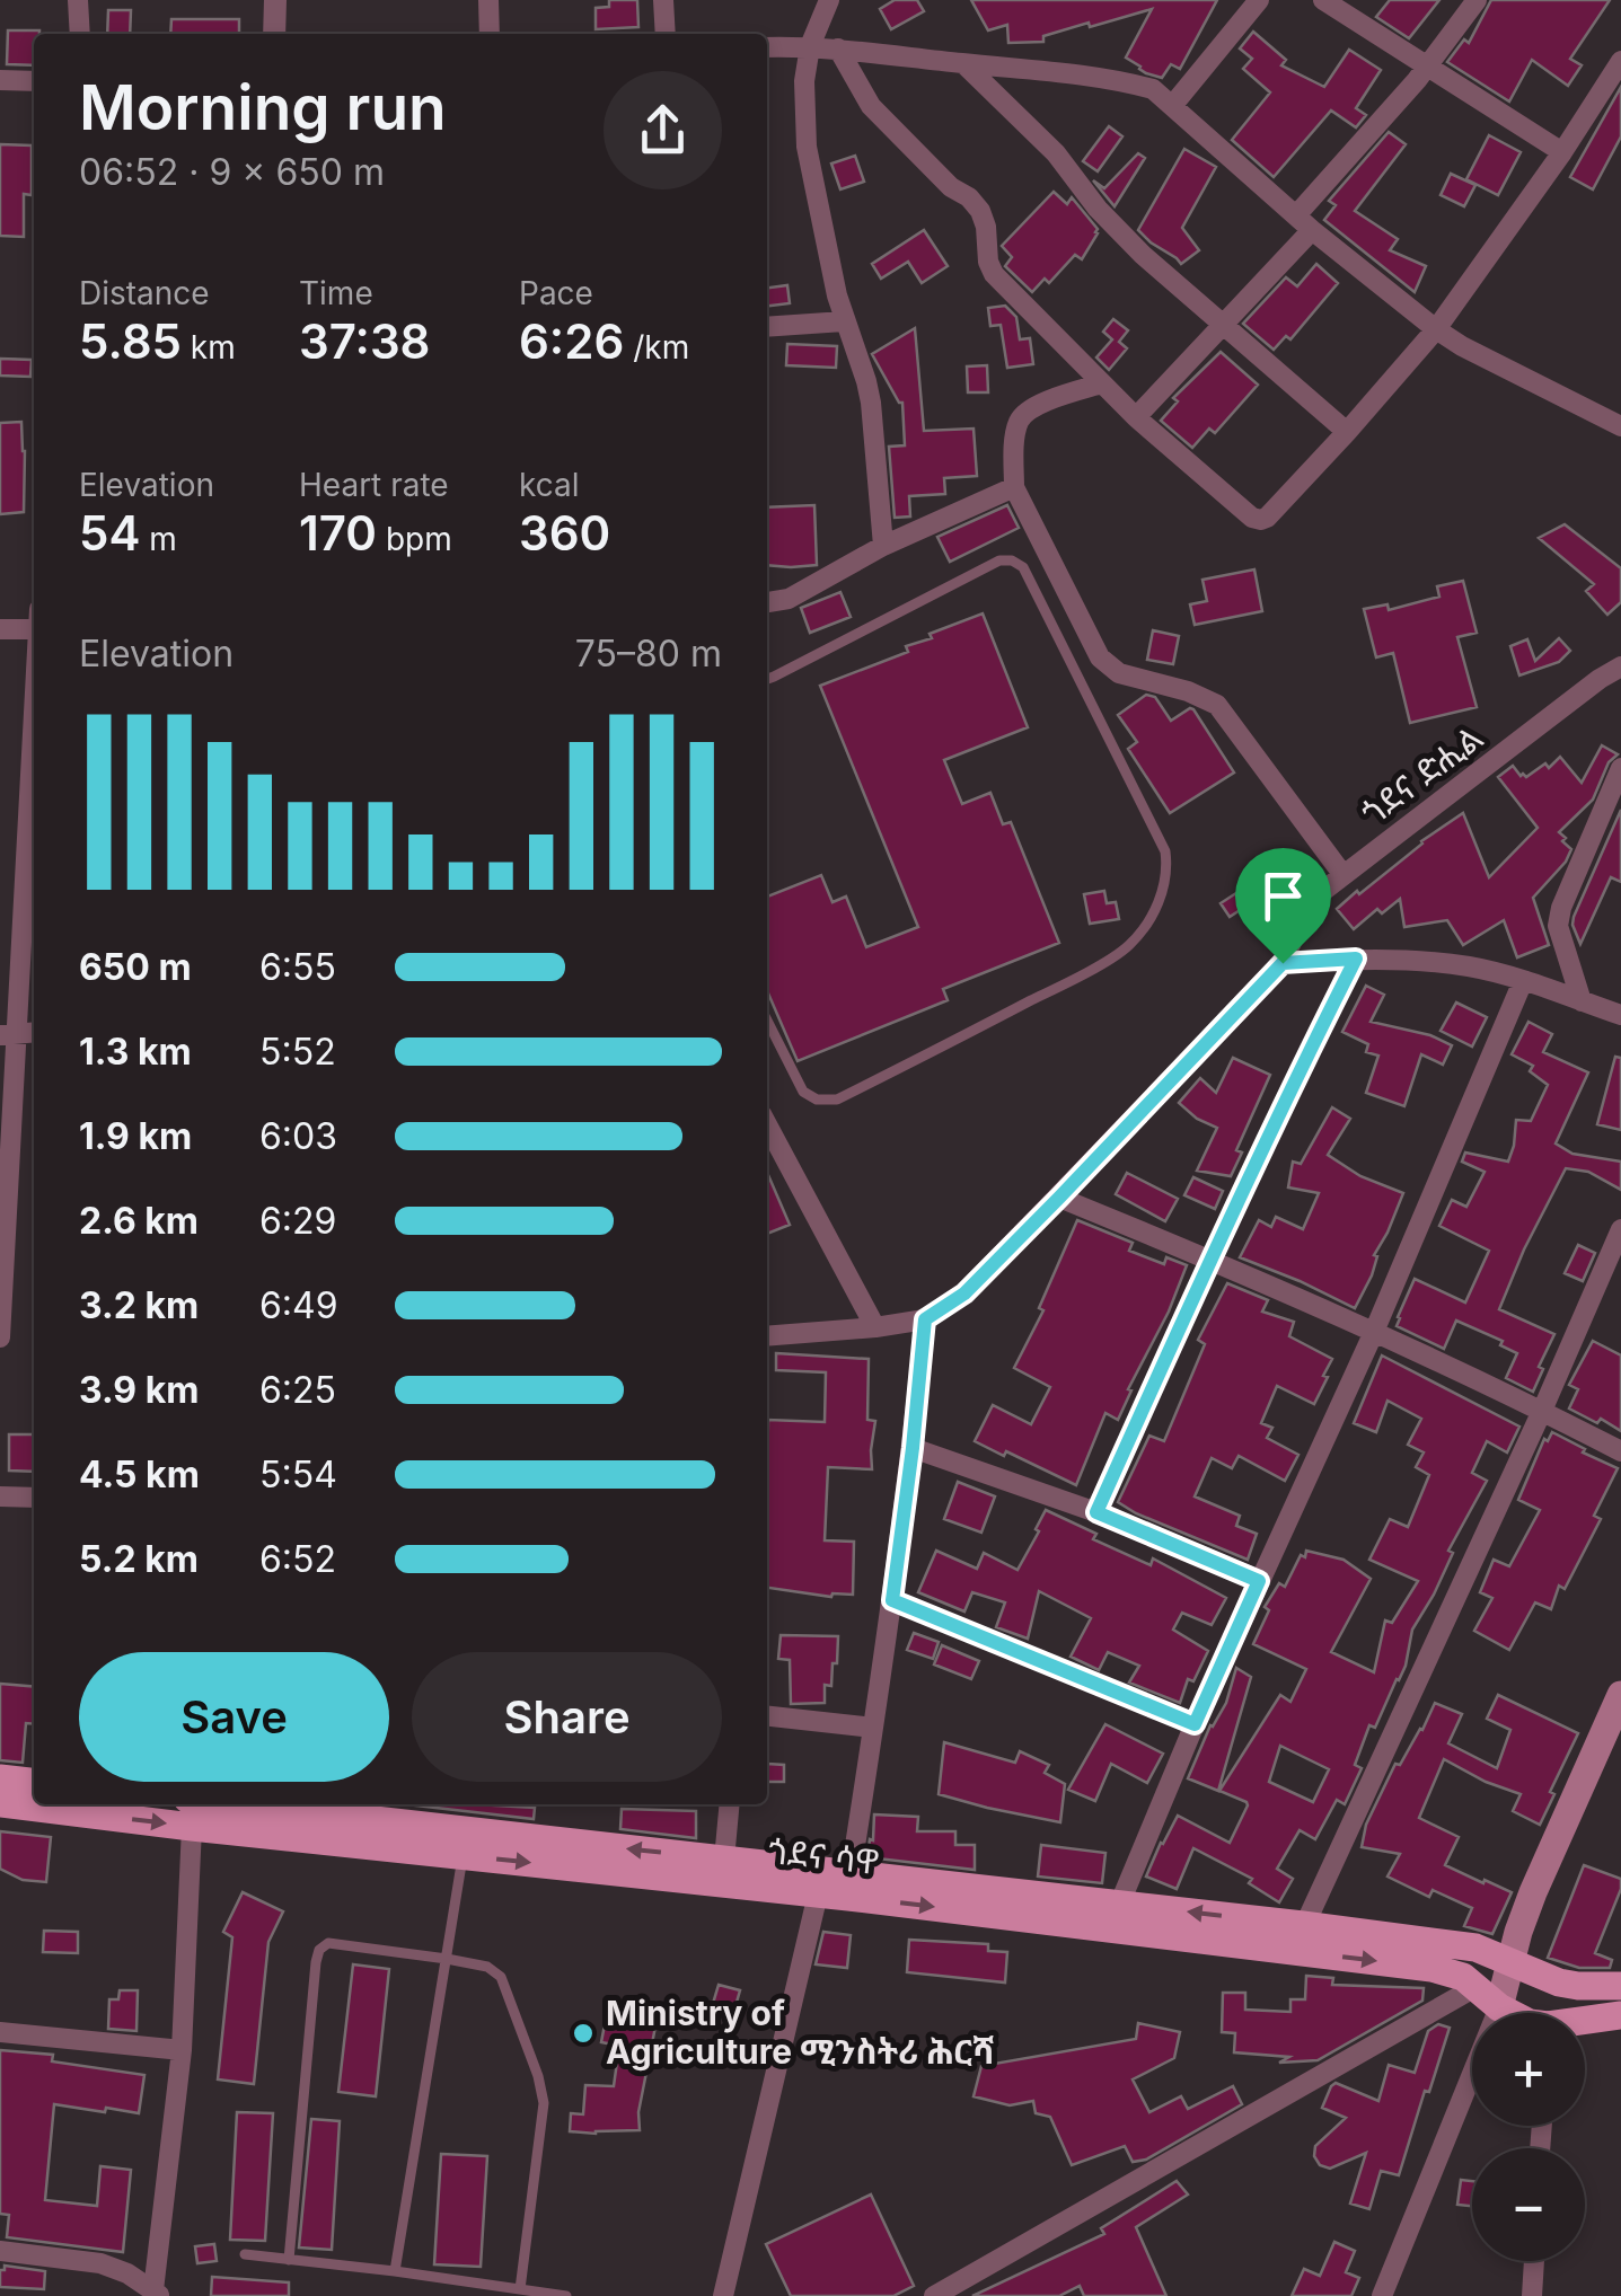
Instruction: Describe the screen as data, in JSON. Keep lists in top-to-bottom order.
{
  "streets": {
    "main road": ["ጎደና ሳዋ"],
    "street": ["ጎደና ድሒል"]
  },
  "places": ["Ministry of Agriculture ሚንስትሪ ሕርሻ"],
  "page": {
    "heading": ["Morning run", "06:52 · 9 × 650 m"],
    "stats": [
      ["Distance", "5.85 km"],
      ["Time", "37:38"],
      ["Pace", "6:26 /km"],
      ["Elevation", "54 m"],
      ["Heart rate", "170 bpm"],
      ["kcal", "360"]
    ],
    "chart": ["Elevation", "75–80 m"],
    "list": [
      {
        "name": "650 m",
        "note": "6:55"
      },
      {
        "name": "1.3 km",
        "note": "5:52"
      },
      {
        "name": "1.9 km",
        "note": "6:03"
      },
      {
        "name": "2.6 km",
        "note": "6:29"
      },
      {
        "name": "3.2 km",
        "note": "6:49"
      },
      {
        "name": "3.9 km",
        "note": "6:25"
      },
      {
        "name": "4.5 km",
        "note": "5:54"
      },
      {
        "name": "5.2 km",
        "note": "6:52"
      }
    ],
    "buttons": ["Save", "Share"],
    "map_buttons": ["+", "−"]
  }
}
